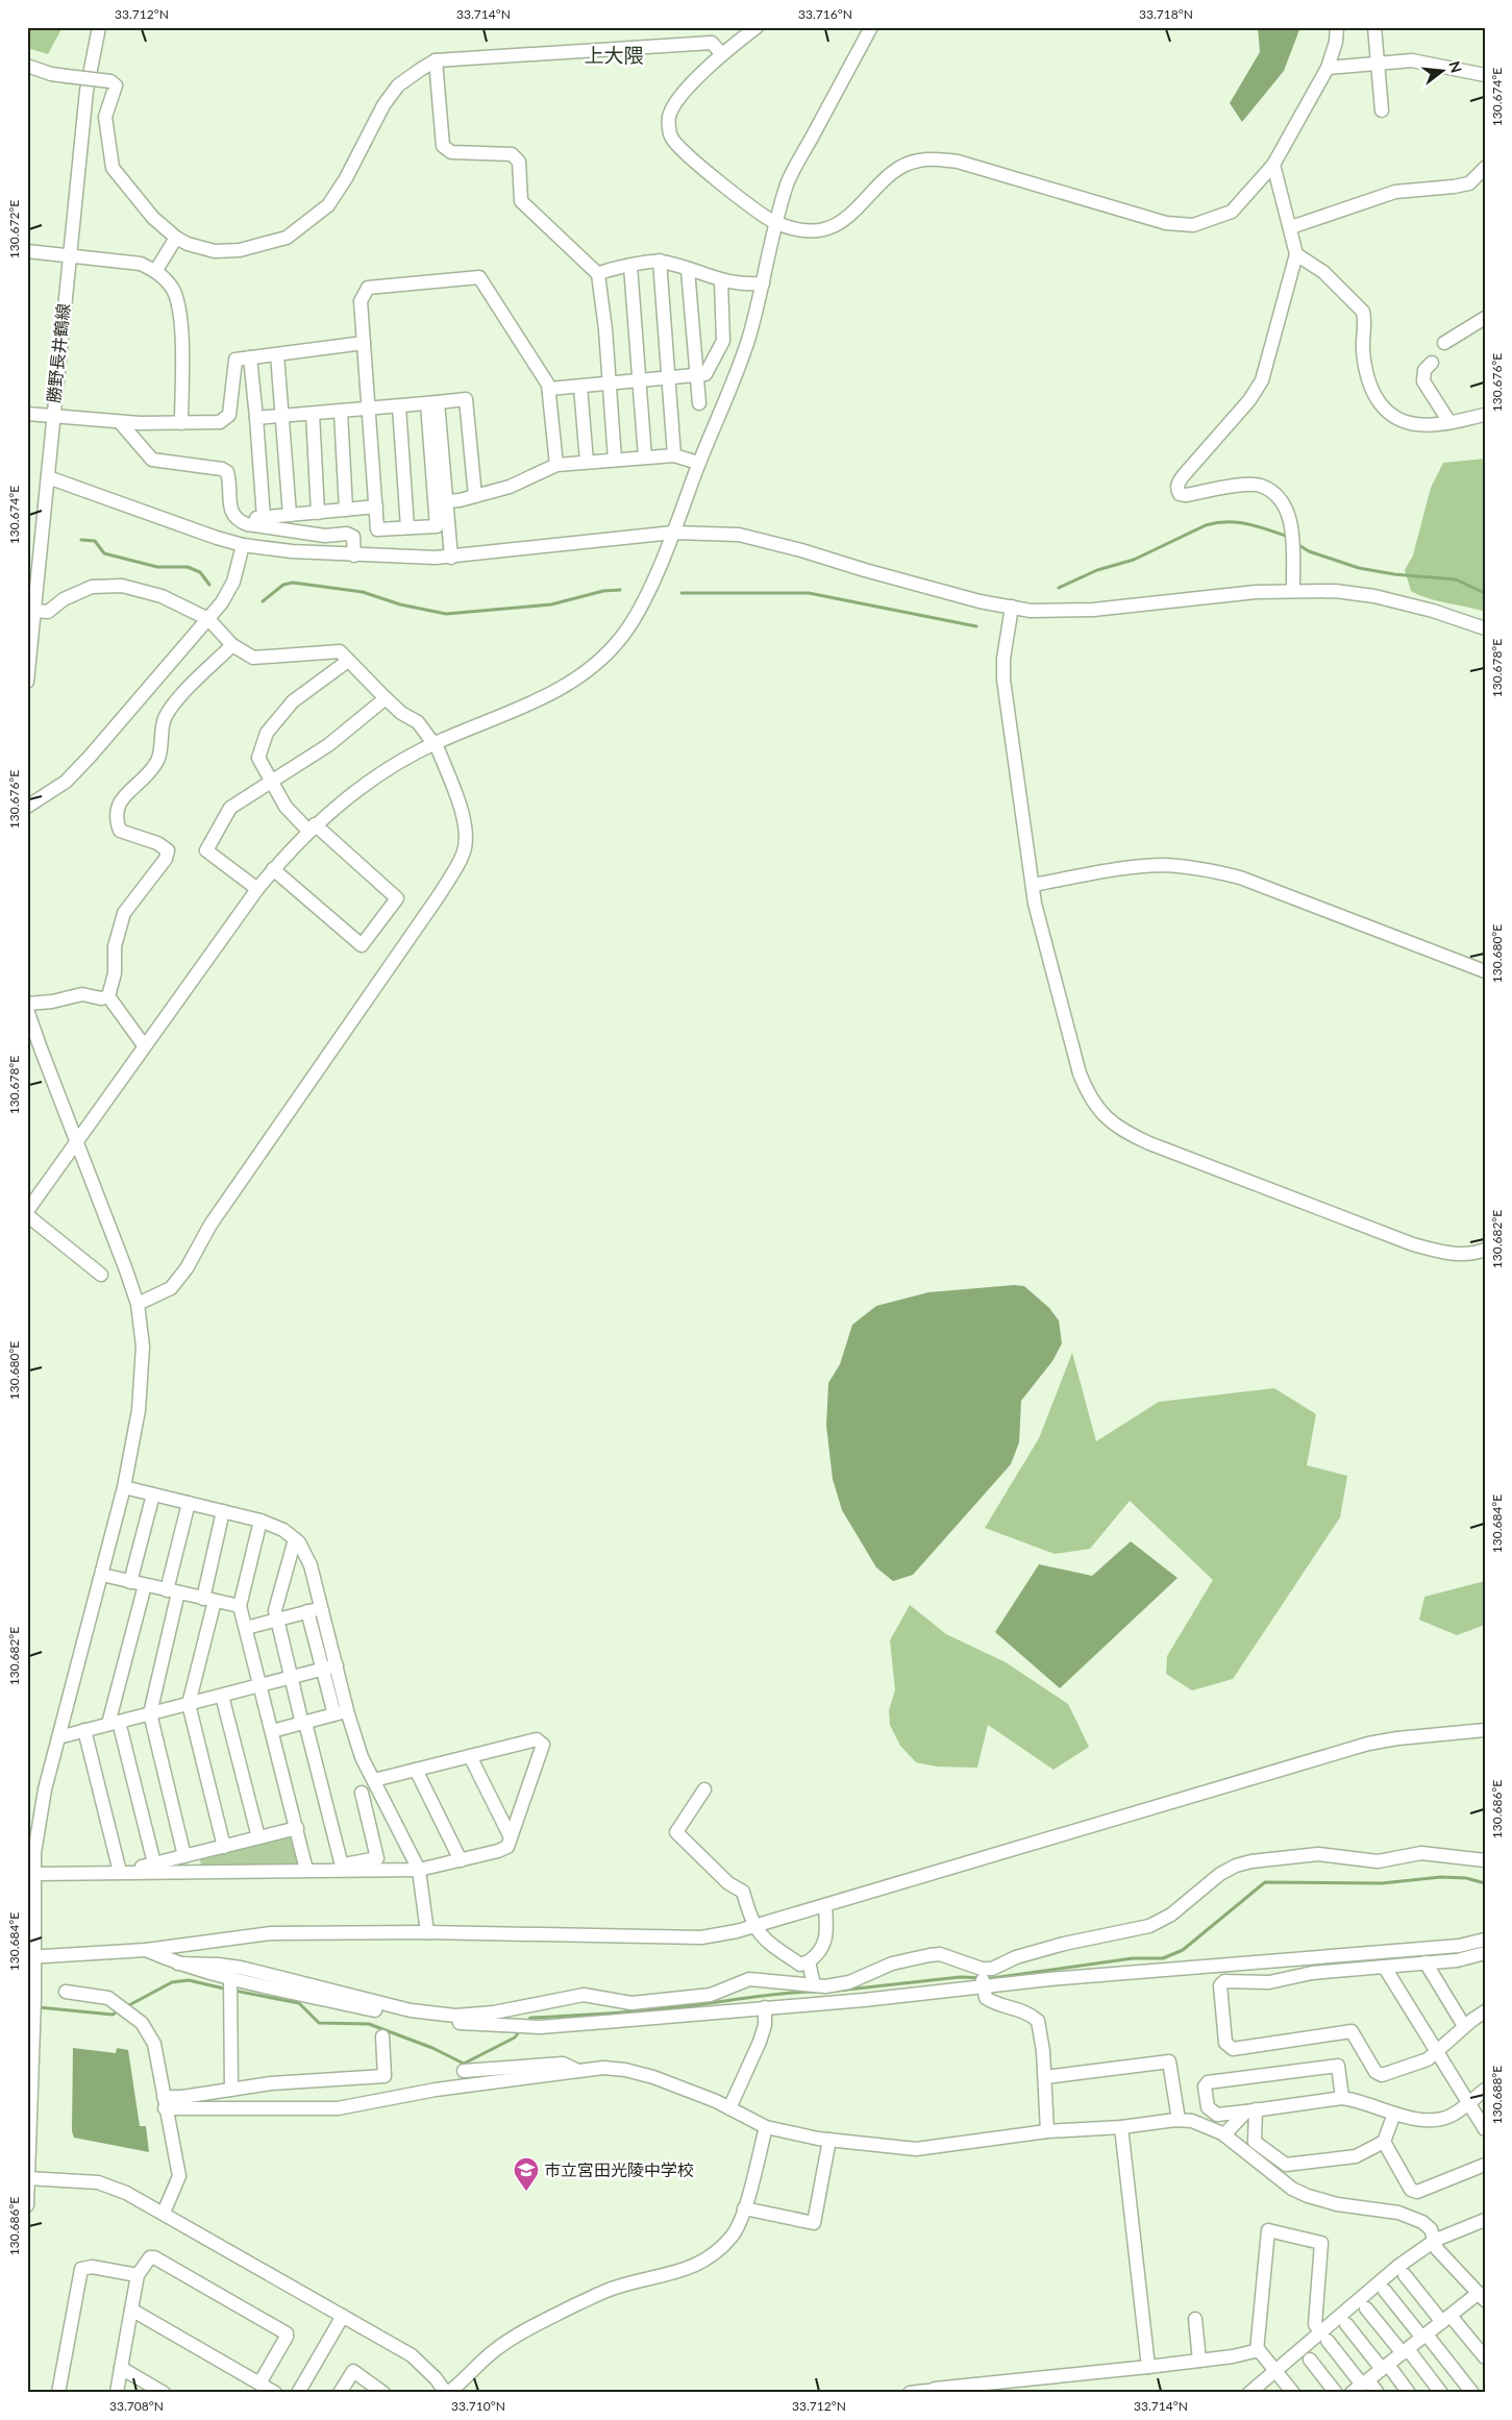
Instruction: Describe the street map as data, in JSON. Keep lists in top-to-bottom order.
{
  "streets": {
    "street": ["勝野長井鶴線"]
  },
  "districts": ["上大隈"],
  "places": {
    "school or university": ["市立宮田光陵中学校"]
  },
  "north": "right",
  "coordinates": [
    "33.712°N",
    "33.714°N",
    "33.716°N",
    "33.718°N",
    "130.674°E",
    "130.672°E",
    "130.676°E",
    "130.678°E",
    "130.680°E",
    "130.682°E",
    "130.684°E",
    "130.686°E",
    "130.688°E",
    "33.708°N",
    "33.710°N"
  ]
}
